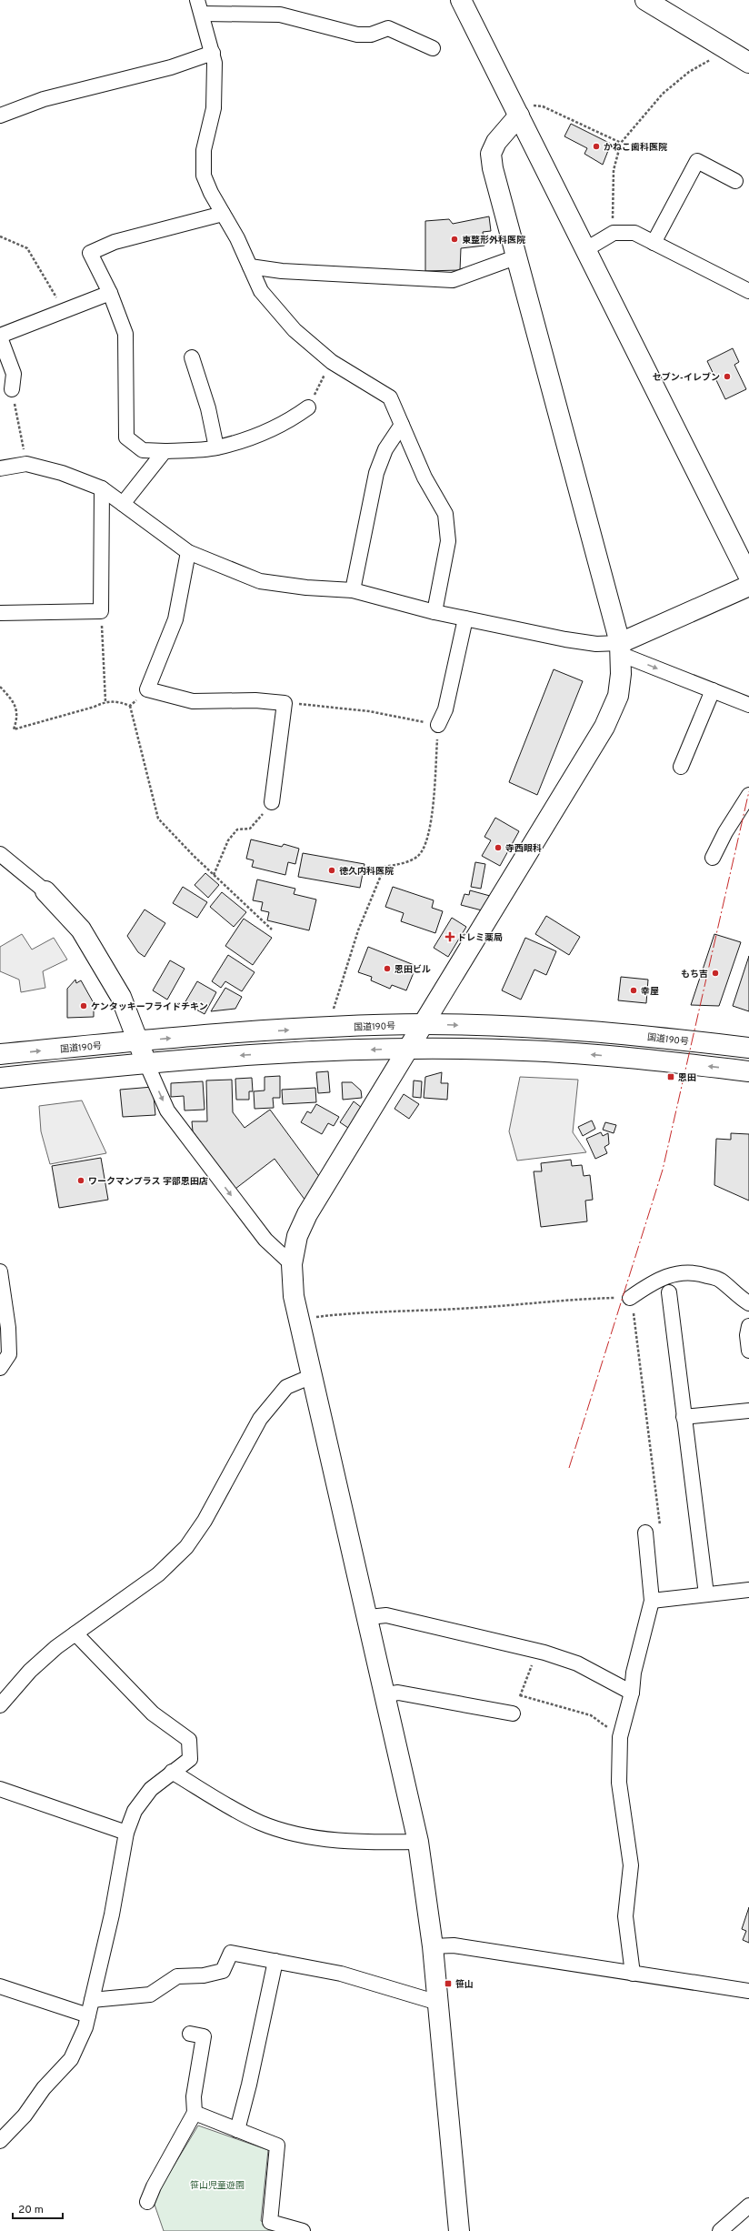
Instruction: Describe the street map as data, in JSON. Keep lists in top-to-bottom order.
{
  "streets": {
    "main road": ["国道190号"]
  },
  "parks": ["笹山児童遊園"],
  "places": {
    "other": [
      "かねこ歯科医院",
      "東整形外科医院",
      "セブン-イレブン",
      "寺西眼科",
      "徳久内科医院",
      "恩田ビル",
      "もち吉",
      "幸屋",
      "ケンタッキーフライドチキン",
      "ワークマンプラス 宇部恩田店"
    ],
    "health": ["ドレミ薬局"],
    "transit": ["恩田", "笹山"]
  },
  "scale_bar": "20 m"
}
